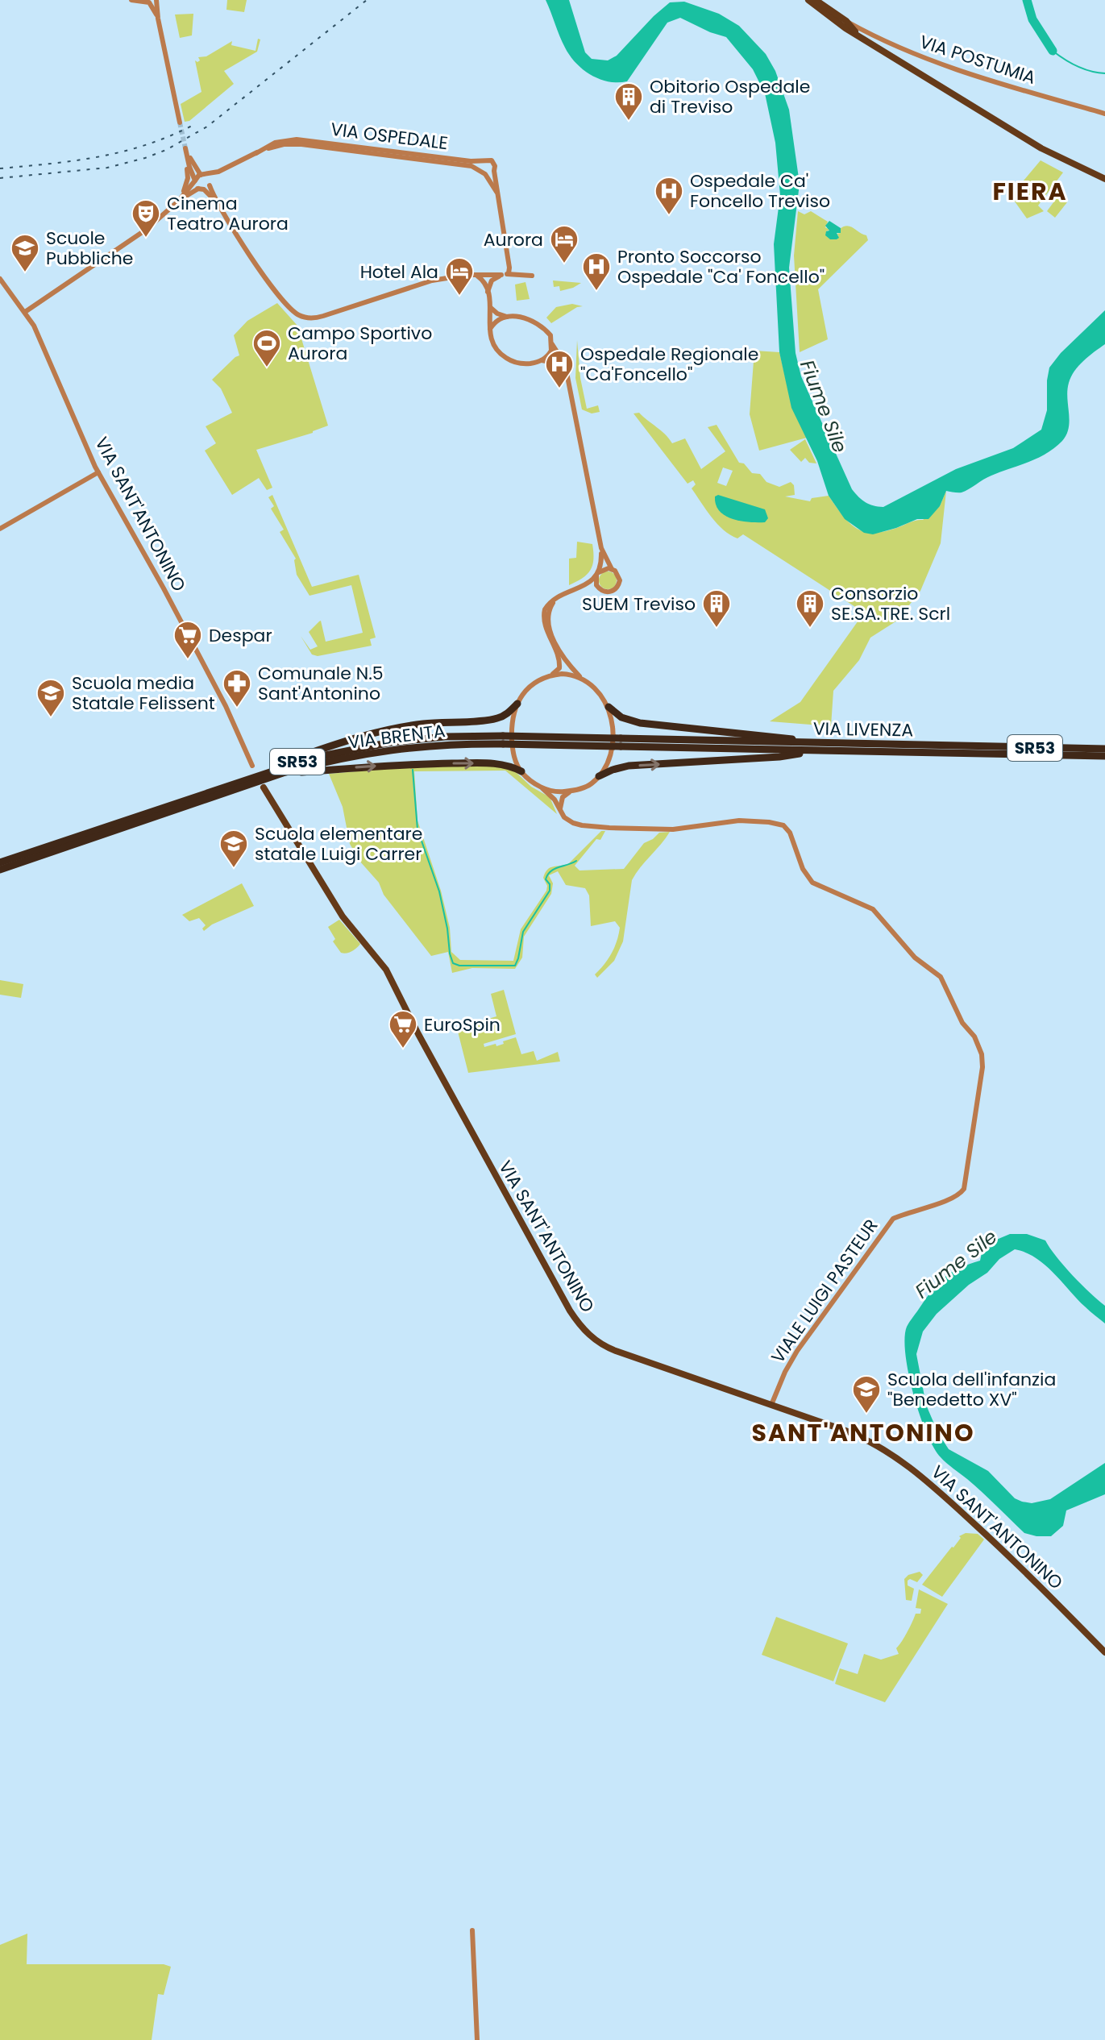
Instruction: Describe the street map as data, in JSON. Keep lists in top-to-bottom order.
{
  "streets": {
    "highway": ["VIA LIVENZA", "VIA BRENTA", "SR53"],
    "main road": ["VIA SANT'ANTONINO"],
    "street": ["VIA POSTUMIA", "VIA OSPEDALE", "VIALE LUIGI PASTEUR"]
  },
  "crossings": [
    ["VIA SANT'ANTONINO", "VIALE LUIGI PASTEUR"],
    ["VIA LIVENZA", "VIA BRENTA"]
  ],
  "districts": ["FIERA", "SANT'ANTONINO"],
  "water": ["Fiume Sile"],
  "places": {
    "building": ["Obitorio Ospedale di Treviso", "SUEM Treviso", "Consorzio SE.SA.TRE. Scrl"],
    "hospital": ["Ospedale Ca' Foncello Treviso", "Pronto Soccorso Ospedale \"Ca' Foncello\"", "Ospedale Regionale \"Ca'Foncello\""],
    "theatre": ["Cinema Teatro Aurora"],
    "hotel": ["Aurora", "Hotel Ala"],
    "school or university": [
      "Scuole Pubbliche",
      "Scuola media Statale Felissent",
      "Scuola elementare statale Luigi Carrer",
      "Scuola dell'infanzia \"Benedetto XV\""
    ],
    "sports": ["Campo Sportivo Aurora"],
    "supermarket": ["Despar", "EuroSpin"],
    "pharmacy": ["Comunale N.5 Sant'Antonino"]
  }
}
